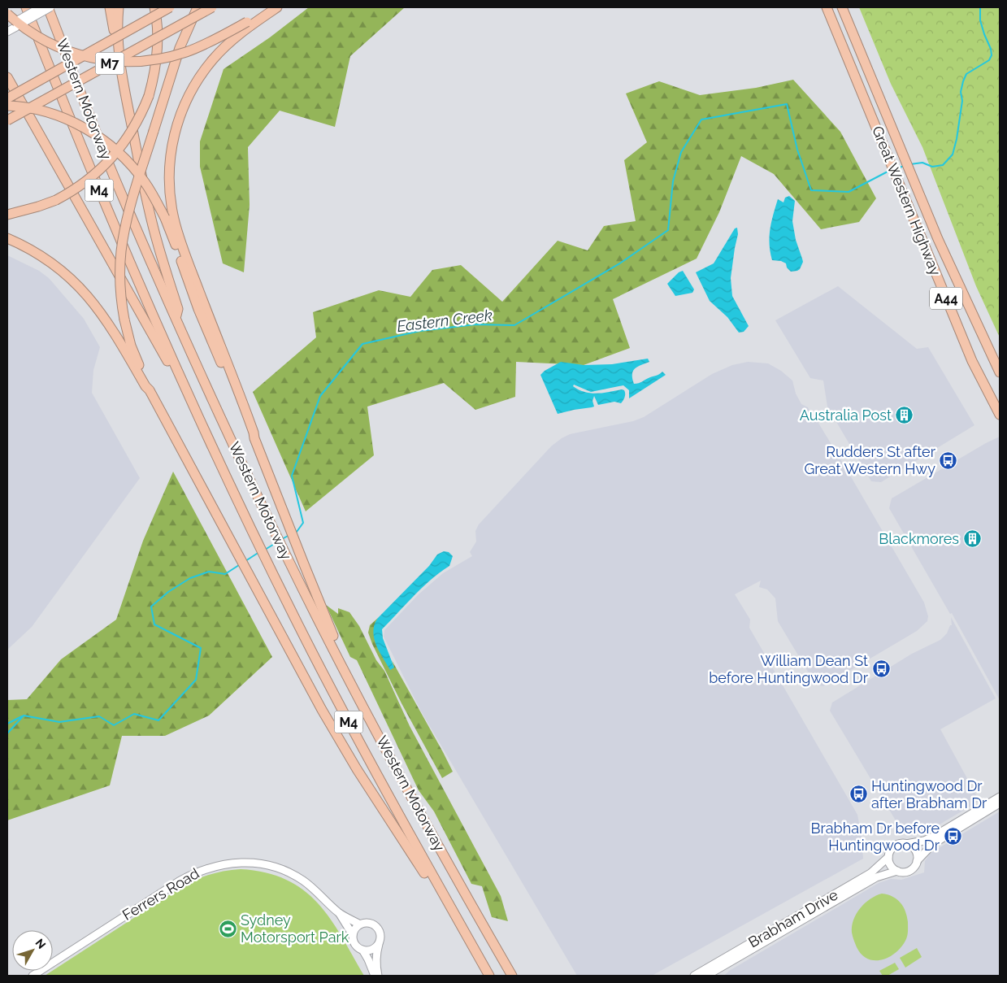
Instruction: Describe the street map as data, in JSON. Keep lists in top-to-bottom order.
{
  "streets": {
    "highway": [
      "M7",
      "Western Motorway",
      "M4",
      "Great Western Highway",
      "A44"
    ],
    "main road": ["Ferrers Road", "Brabham Drive"]
  },
  "water": ["Eastern Creek"],
  "places": {
    "building": ["Australia Post", "Blackmores"],
    "bus stop": [
      "Rudders St after Great Western Hwy",
      "William Dean St before Huntingwood Dr",
      "Huntingwood Dr after Brabham Dr",
      "Brabham Dr before Huntingwood Dr"
    ],
    "sports": ["Sydney Motorsport Park"]
  },
  "north": "top right"
}
